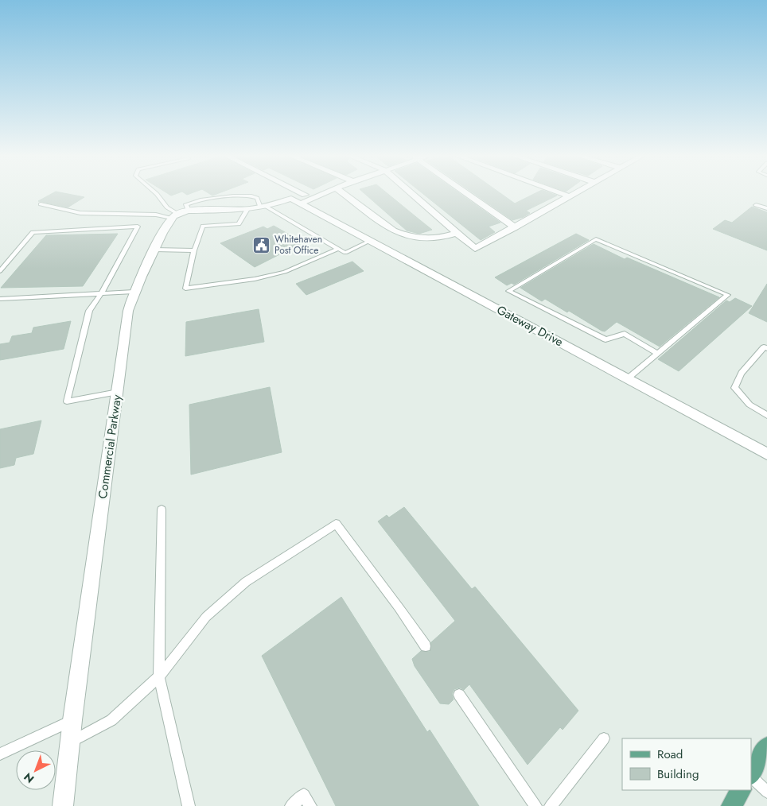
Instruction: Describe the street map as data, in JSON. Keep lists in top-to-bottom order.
{
  "streets": {
    "street": ["Gateway Drive", "Commercial Parkway"]
  },
  "places": {
    "public building": ["Whitehaven Post Office"]
  },
  "legend": ["Road", "Building"],
  "north": "bottom left"
}
